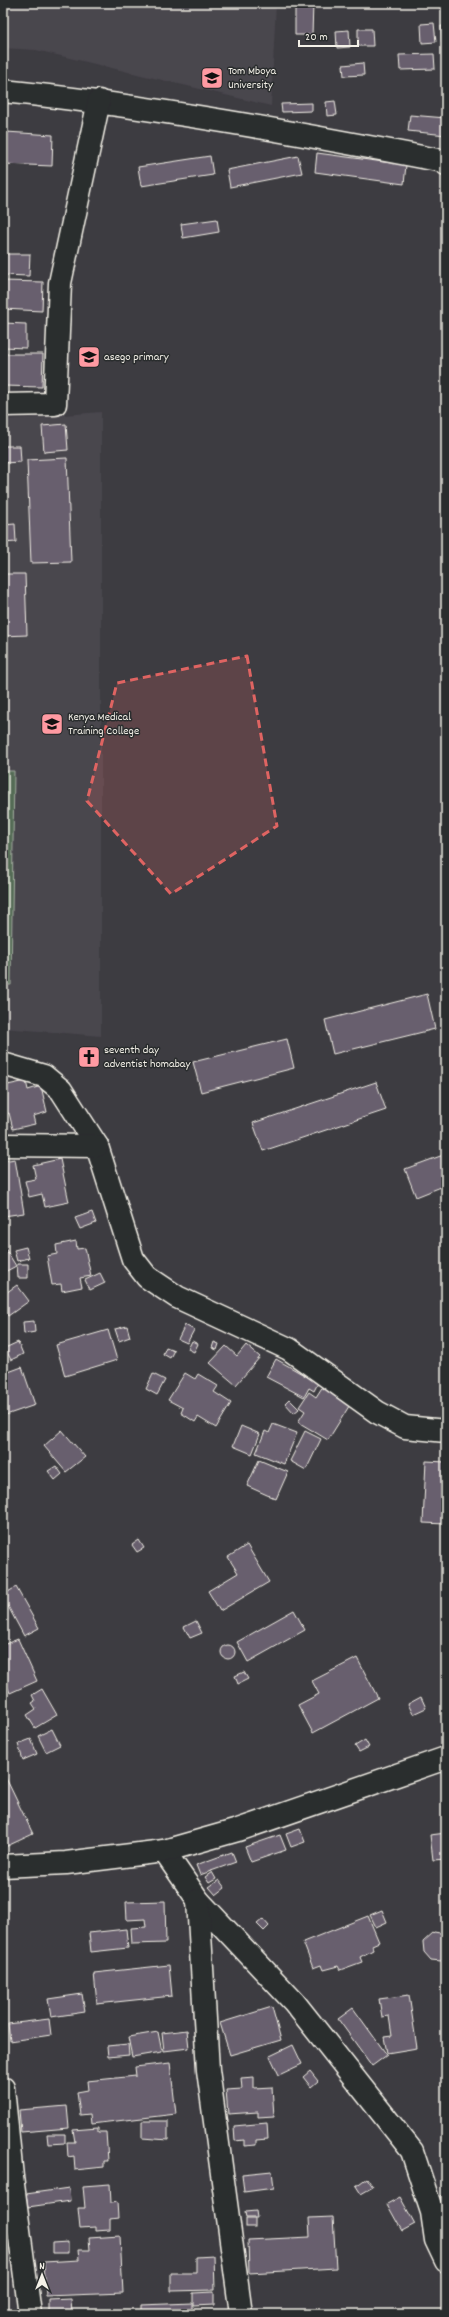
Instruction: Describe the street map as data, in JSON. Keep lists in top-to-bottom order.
{
  "places": {
    "school or university": ["Tom Mboya University", "asego primary", "Kenya Medical Training College"],
    "church": ["seventh day adventist homabay"]
  },
  "scale_bar": "20 m",
  "north": "top"
}
